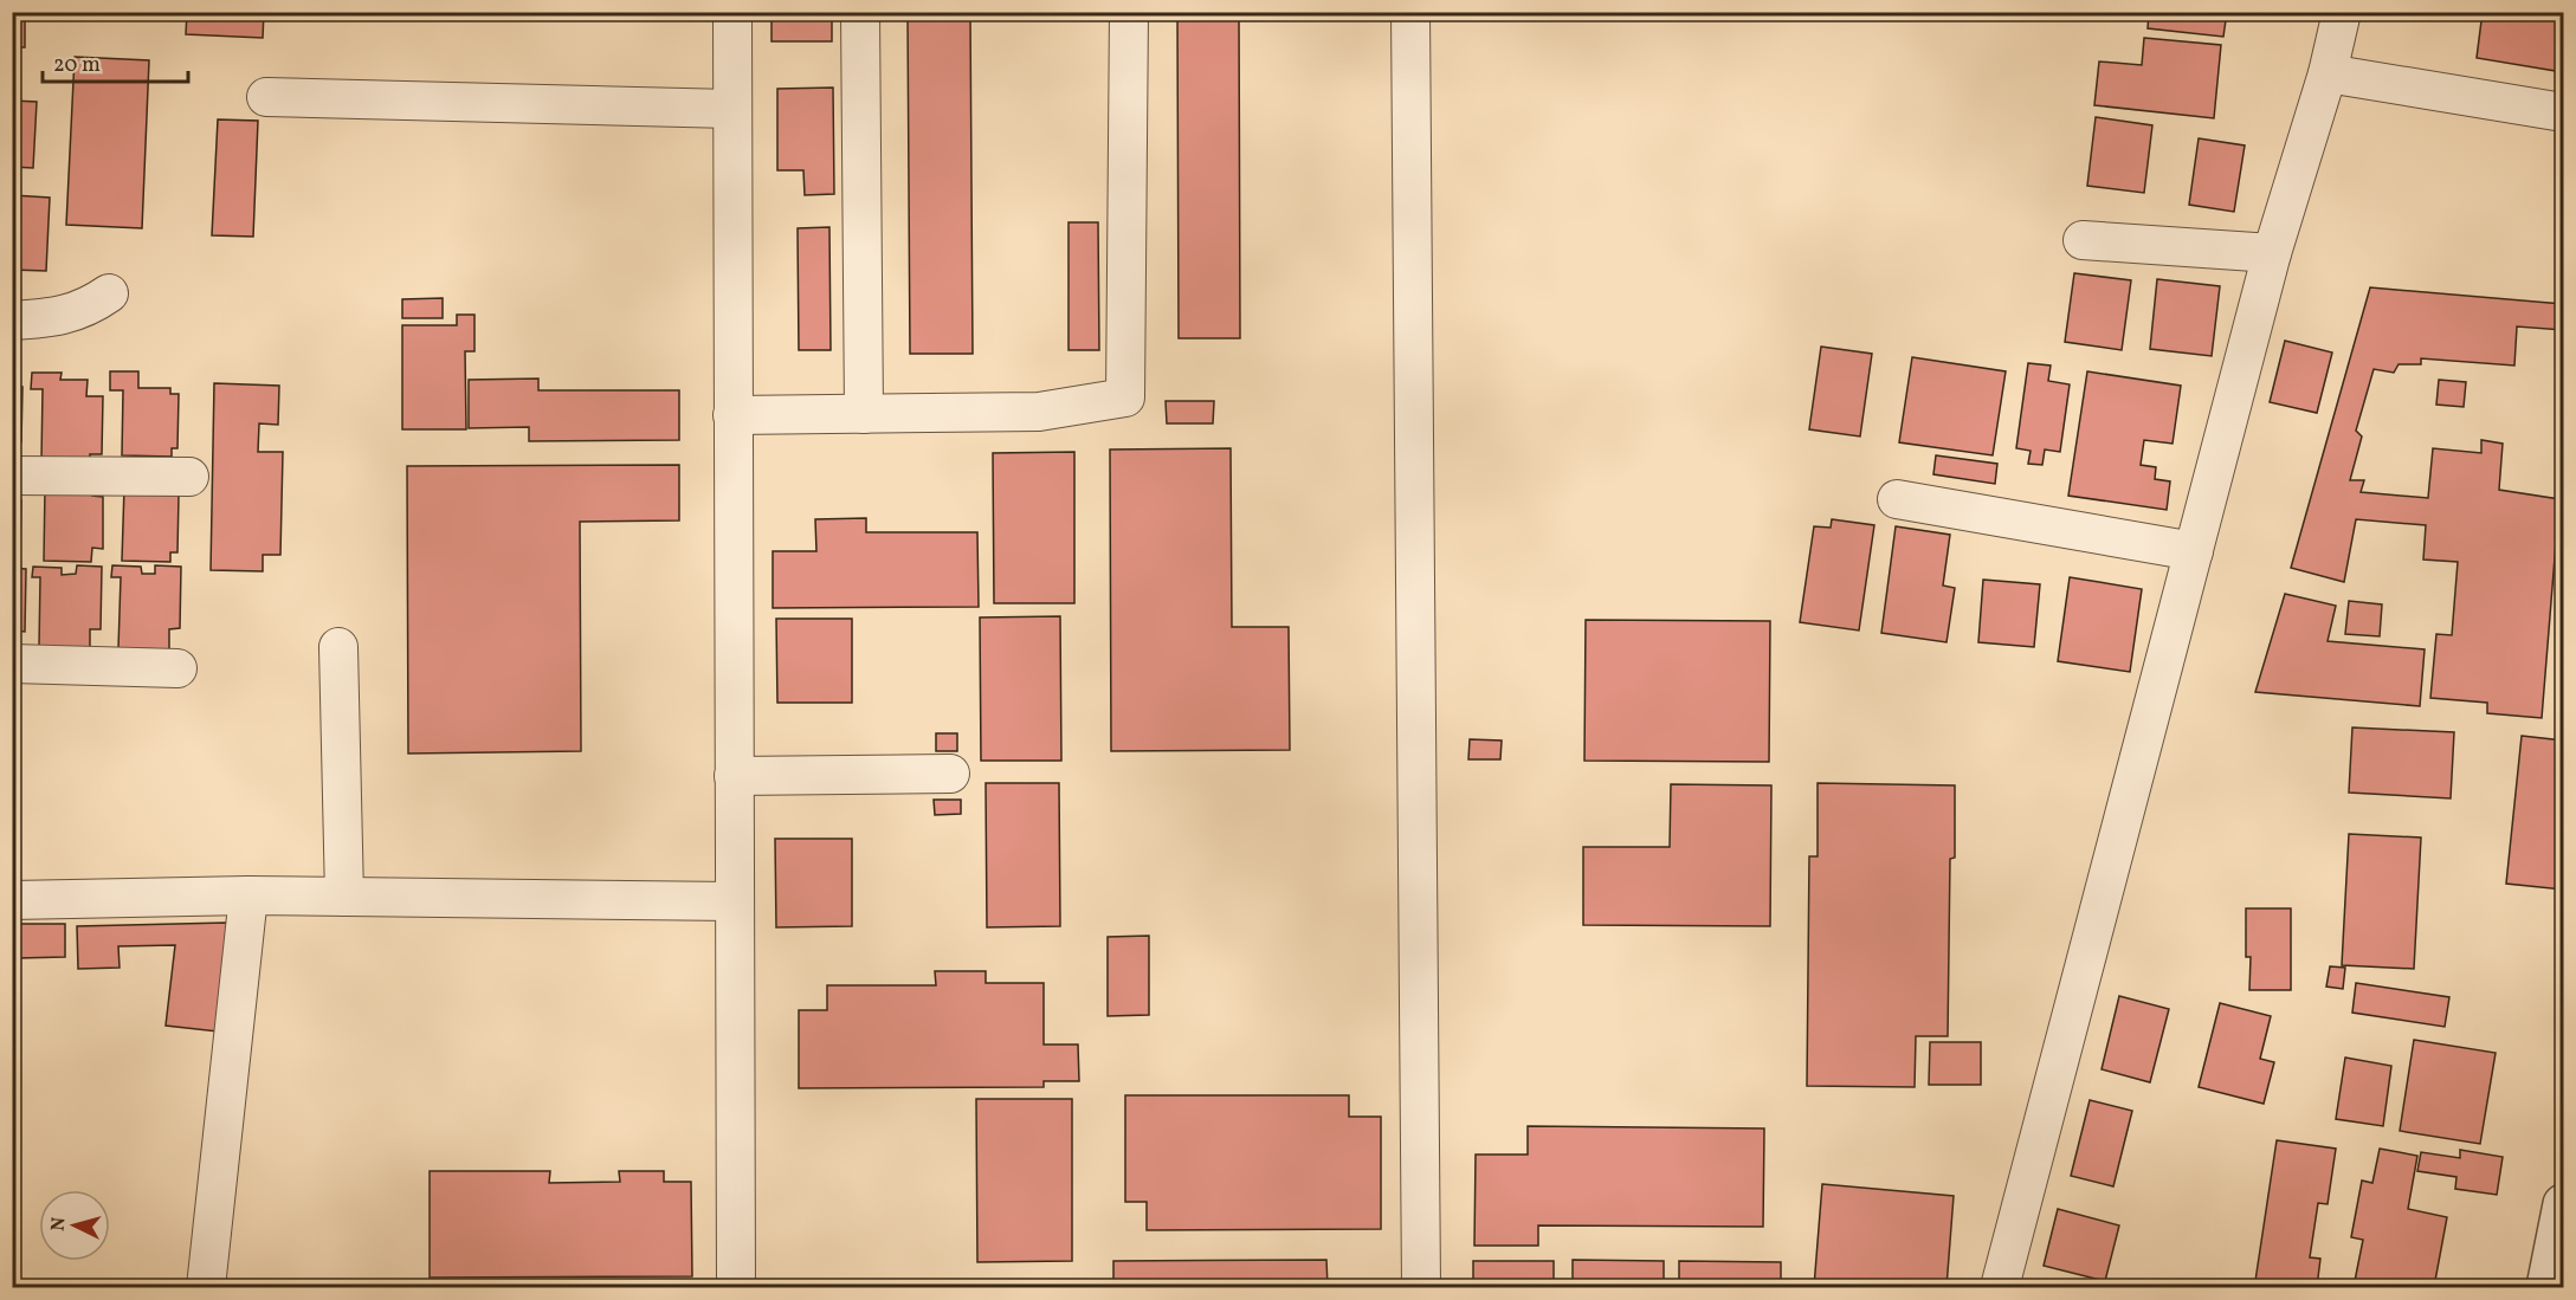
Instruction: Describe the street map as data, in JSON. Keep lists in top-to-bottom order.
{
  "scale_bar": "20 m",
  "north": "left"
}
